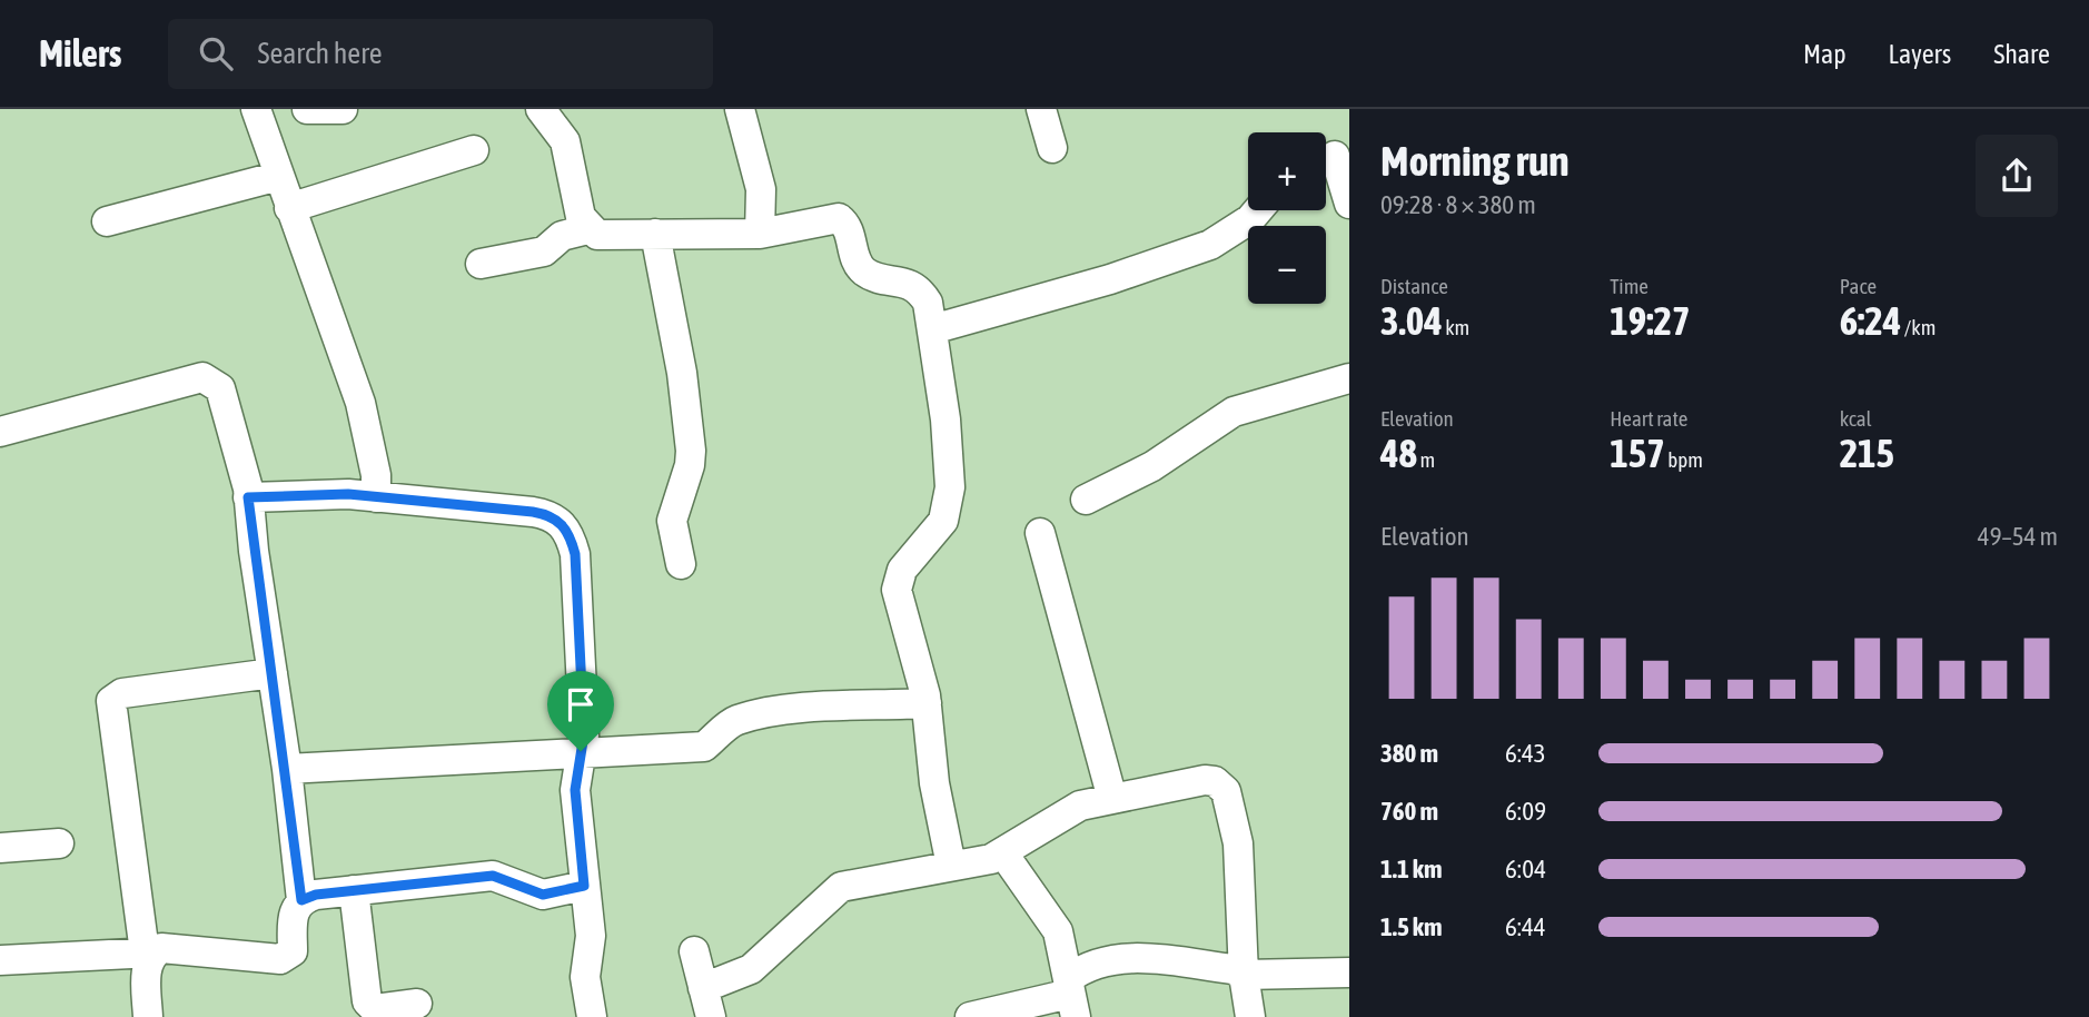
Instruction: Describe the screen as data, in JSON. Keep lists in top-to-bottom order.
{
  "page": {
    "header": "Milers",
    "search": "Search here",
    "nav": ["Map", "Layers", "Share"],
    "heading": ["Morning run", "09:28 · 8 × 380 m"],
    "map_buttons": ["+", "−"],
    "stats": [
      ["Distance", "3.04 km"],
      ["Time", "19:27"],
      ["Pace", "6:24 /km"],
      ["Elevation", "48 m"],
      ["Heart rate", "157 bpm"],
      ["kcal", "215"]
    ],
    "chart": ["Elevation", "49–54 m"],
    "list": [
      {
        "name": "380 m",
        "note": "6:43"
      },
      {
        "name": "760 m",
        "note": "6:09"
      },
      {
        "name": "1.1 km",
        "note": "6:04"
      },
      {
        "name": "1.5 km",
        "note": "6:44"
      }
    ]
  }
}
